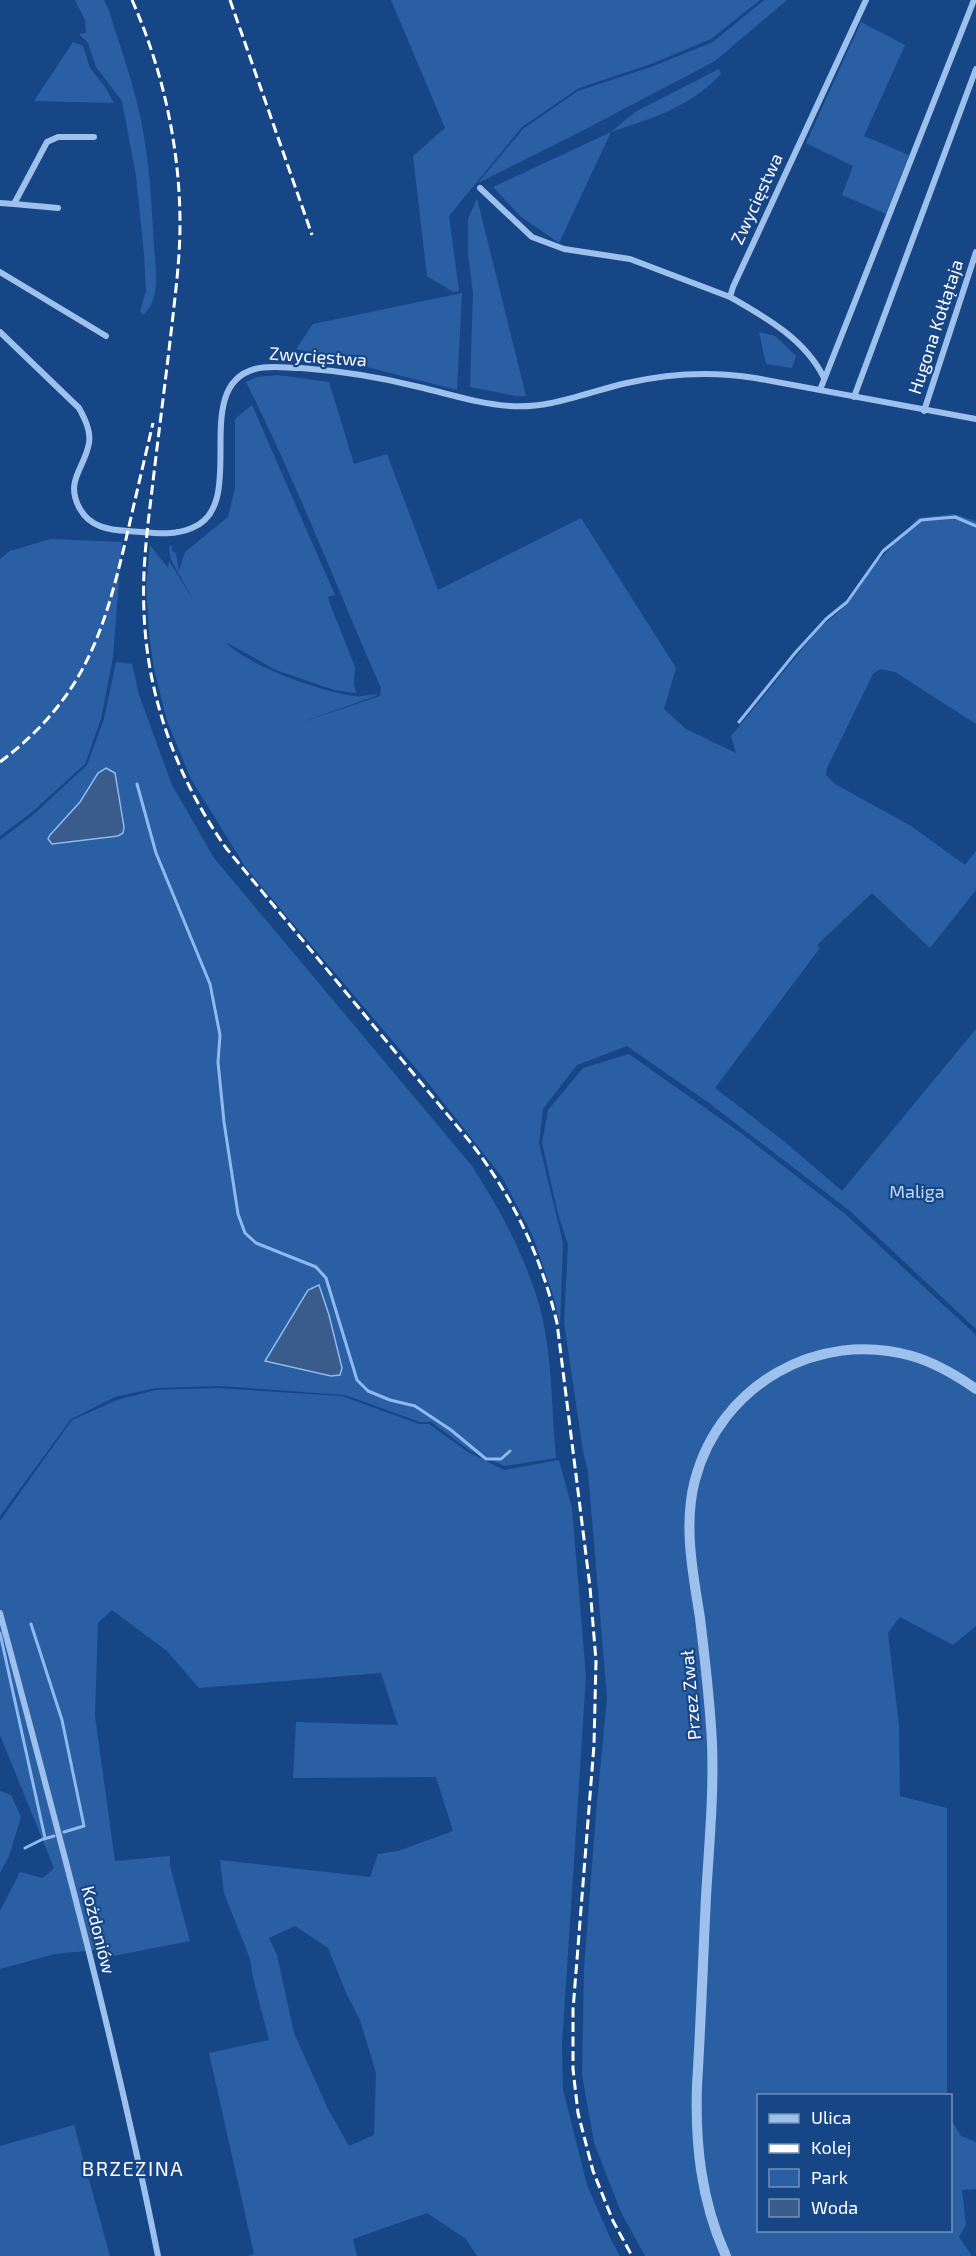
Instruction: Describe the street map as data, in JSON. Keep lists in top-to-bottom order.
{
  "streets": {
    "street": [
      "Zwycięstwa",
      "Hugona Kołłątaja",
      "Przez Zwał",
      "Kożdoniów"
    ]
  },
  "crossings": [
    ["Zwycięstwa", "Hugona Kołłątaja"]
  ],
  "districts": ["BRZEZINA"],
  "parks": ["Maliga"],
  "legend": [
    "Ulica",
    "Kolej",
    "Park",
    "Woda"
  ]
}
